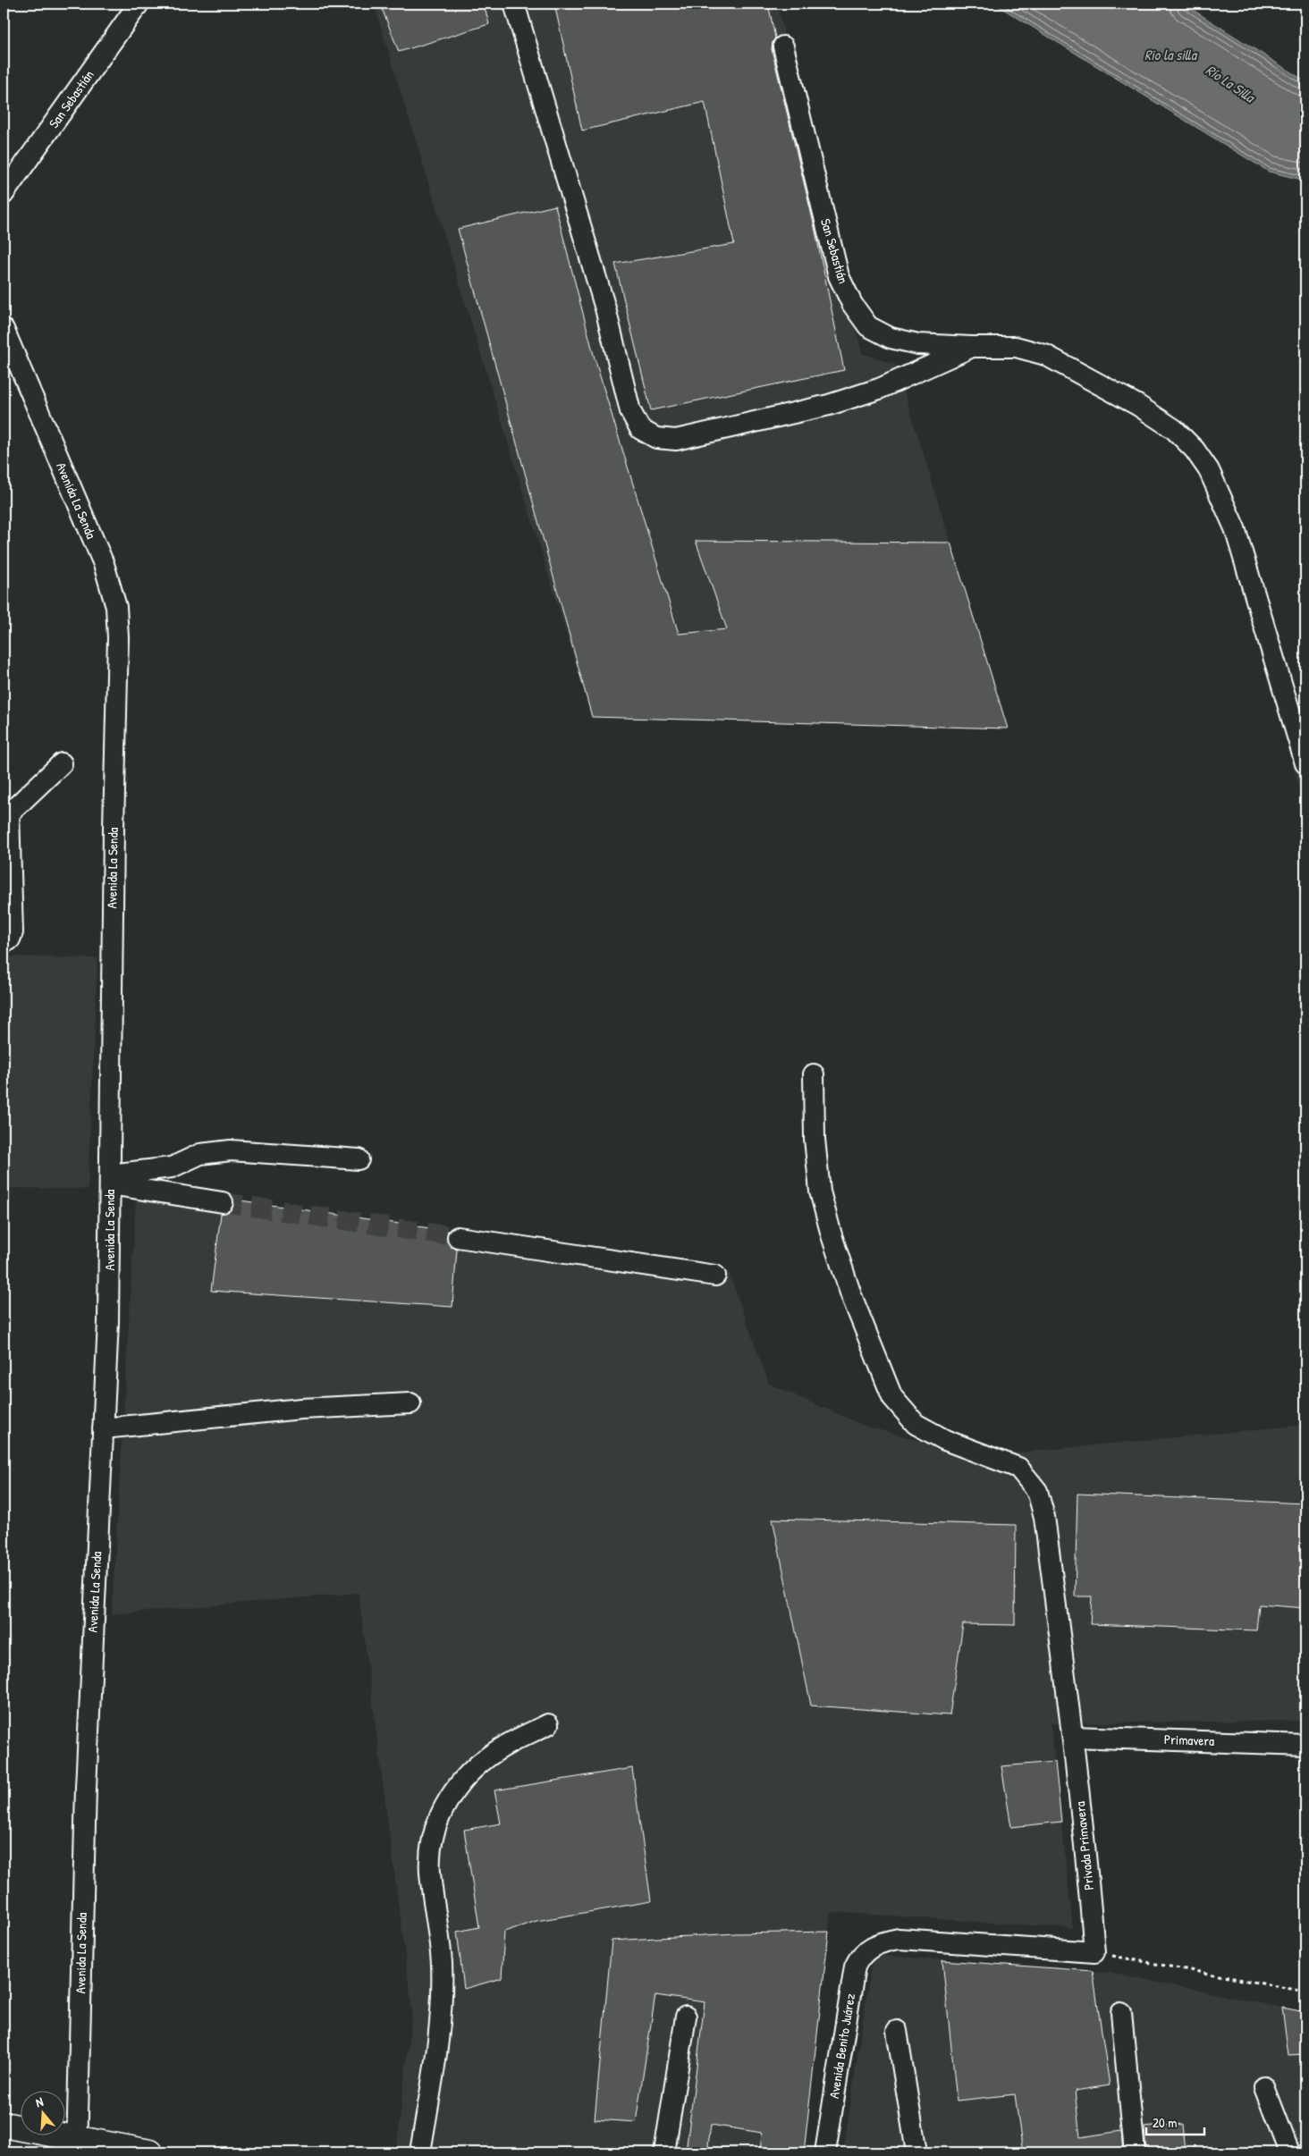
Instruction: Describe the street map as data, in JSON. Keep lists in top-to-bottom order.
{
  "streets": {
    "street": [
      "San Sebastián",
      "Avenida La Senda",
      "Primavera",
      "Privada Primavera",
      "Avenida Benito Juárez"
    ]
  },
  "crossings": [
    ["Primavera", "Privada Primavera"],
    ["Privada Primavera", "Avenida Benito Juárez"]
  ],
  "water": ["Rio la silla", "Río La Silla"],
  "scale_bar": "20 m",
  "north": "top"
}
